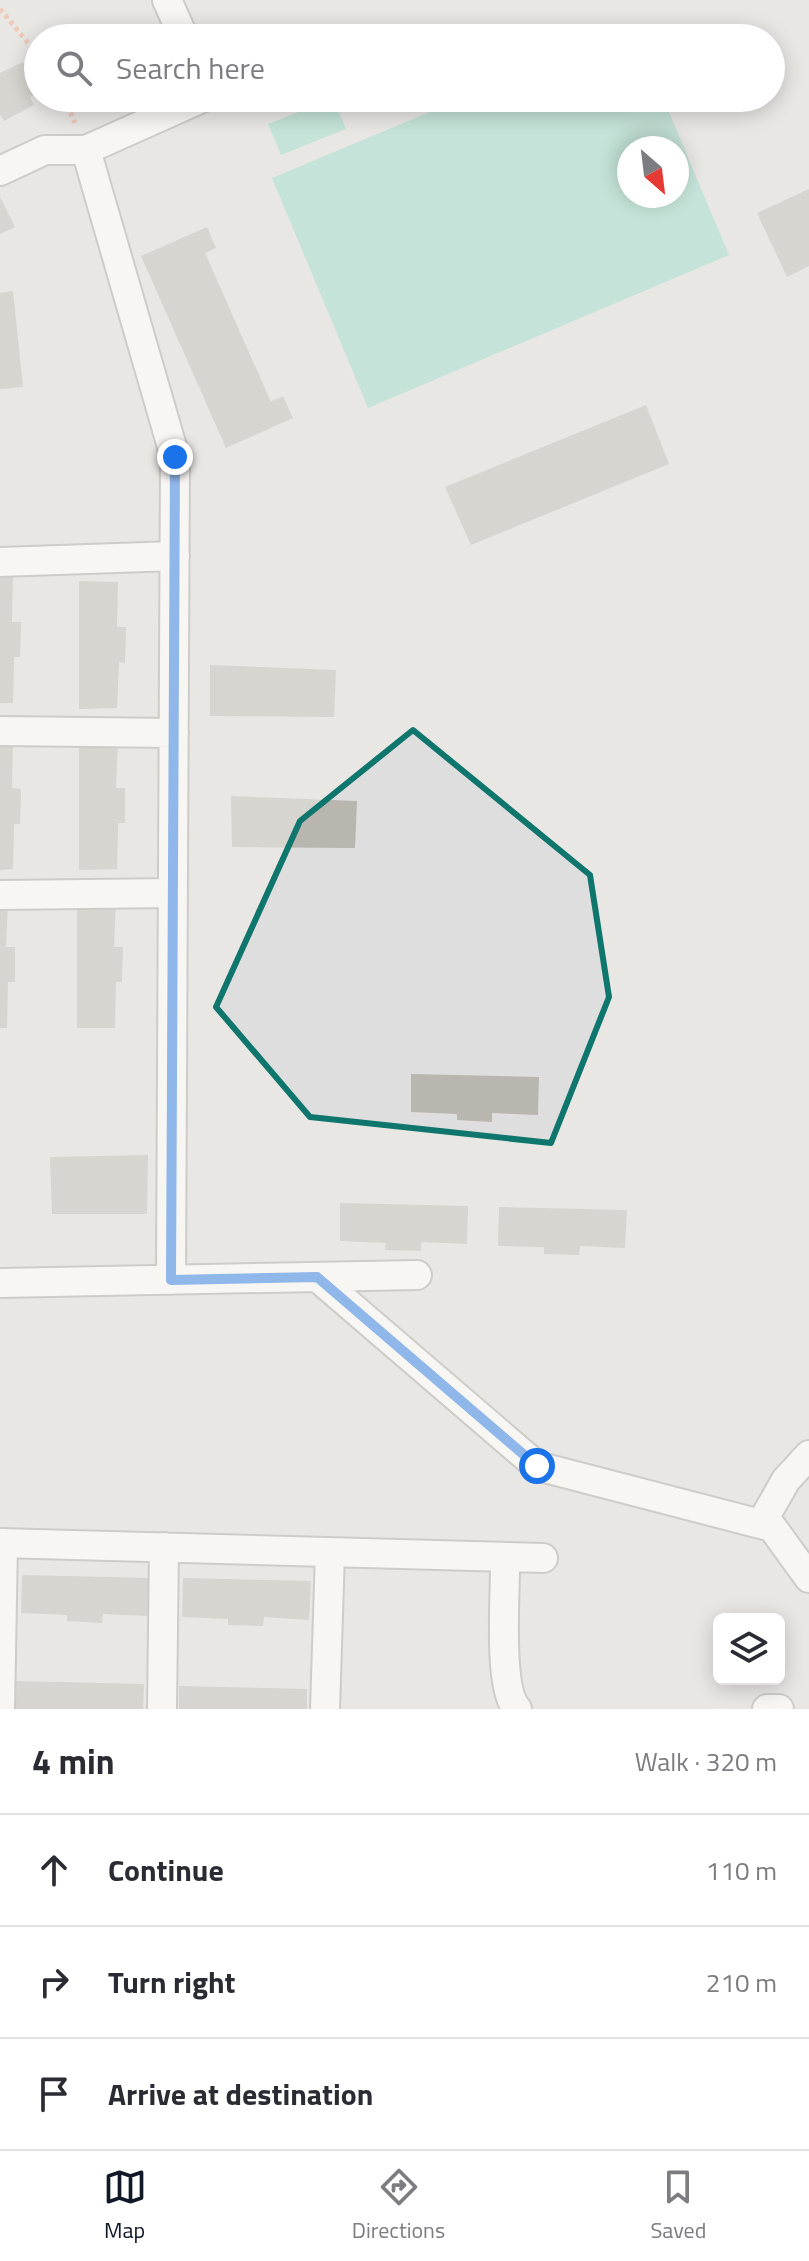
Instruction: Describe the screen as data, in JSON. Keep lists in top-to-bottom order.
{
  "north": "bottom right",
  "page": {
    "search": "Search here",
    "heading": ["4 min", "Walk · 320 m"],
    "list": [
      ["Continue", "110 m"],
      ["Turn right", "210 m"],
      "Arrive at destination"
    ],
    "nav": ["Map", "Directions", "Saved"]
  }
}
